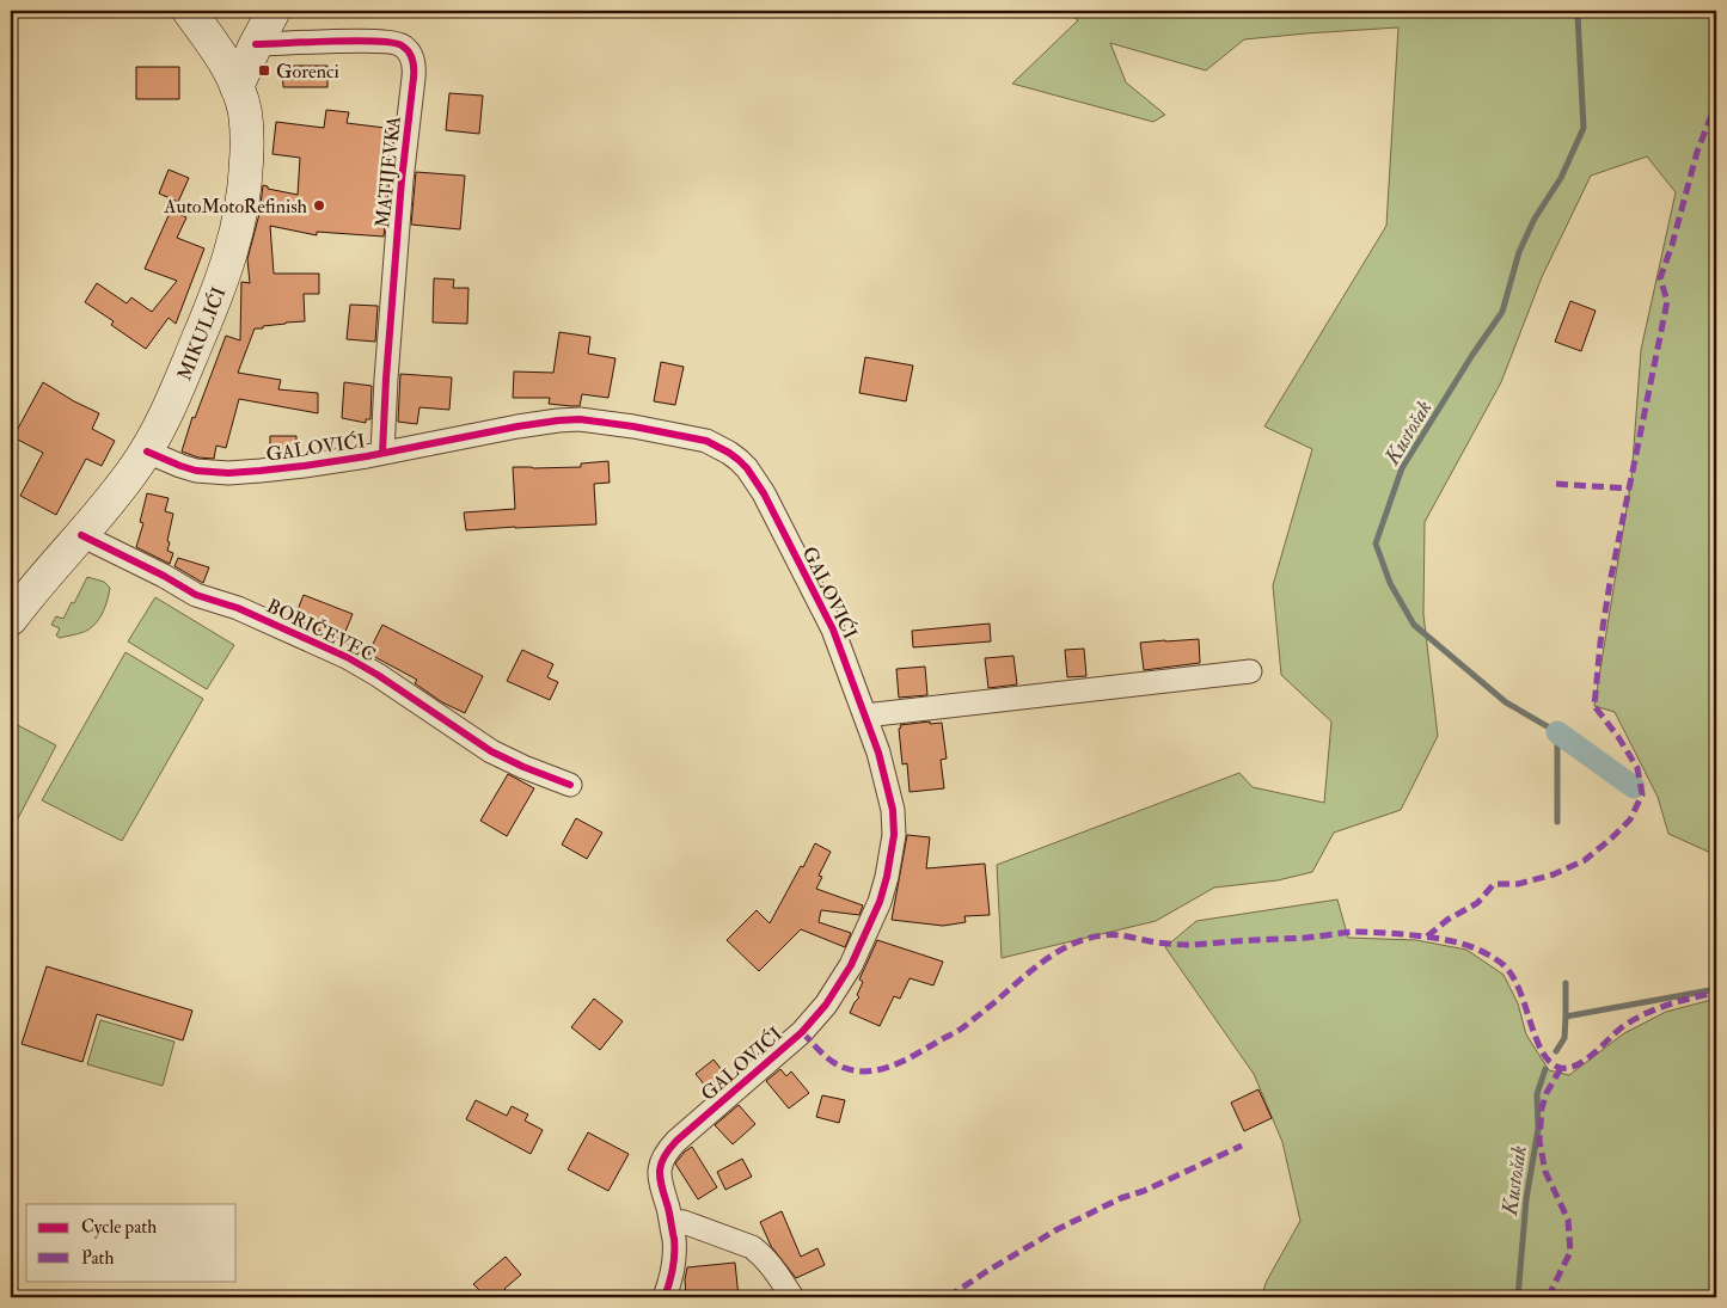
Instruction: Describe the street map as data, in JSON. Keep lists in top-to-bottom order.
{
  "streets": {
    "street": [
      "MATIJEVKA",
      "MIKULIĆI",
      "GALOVIĆI",
      "BORIČEVEC"
    ]
  },
  "crossings": [
    ["MATIJEVKA", "GALOVIĆI"],
    ["MIKULIĆI", "GALOVIĆI"],
    ["MIKULIĆI", "BORIČEVEC"]
  ],
  "water": ["Kustošak"],
  "places": {
    "transit": ["Gorenci"],
    "other": ["AutoMotoRefinish"]
  },
  "legend": ["Cycle path", "Path"]
}
